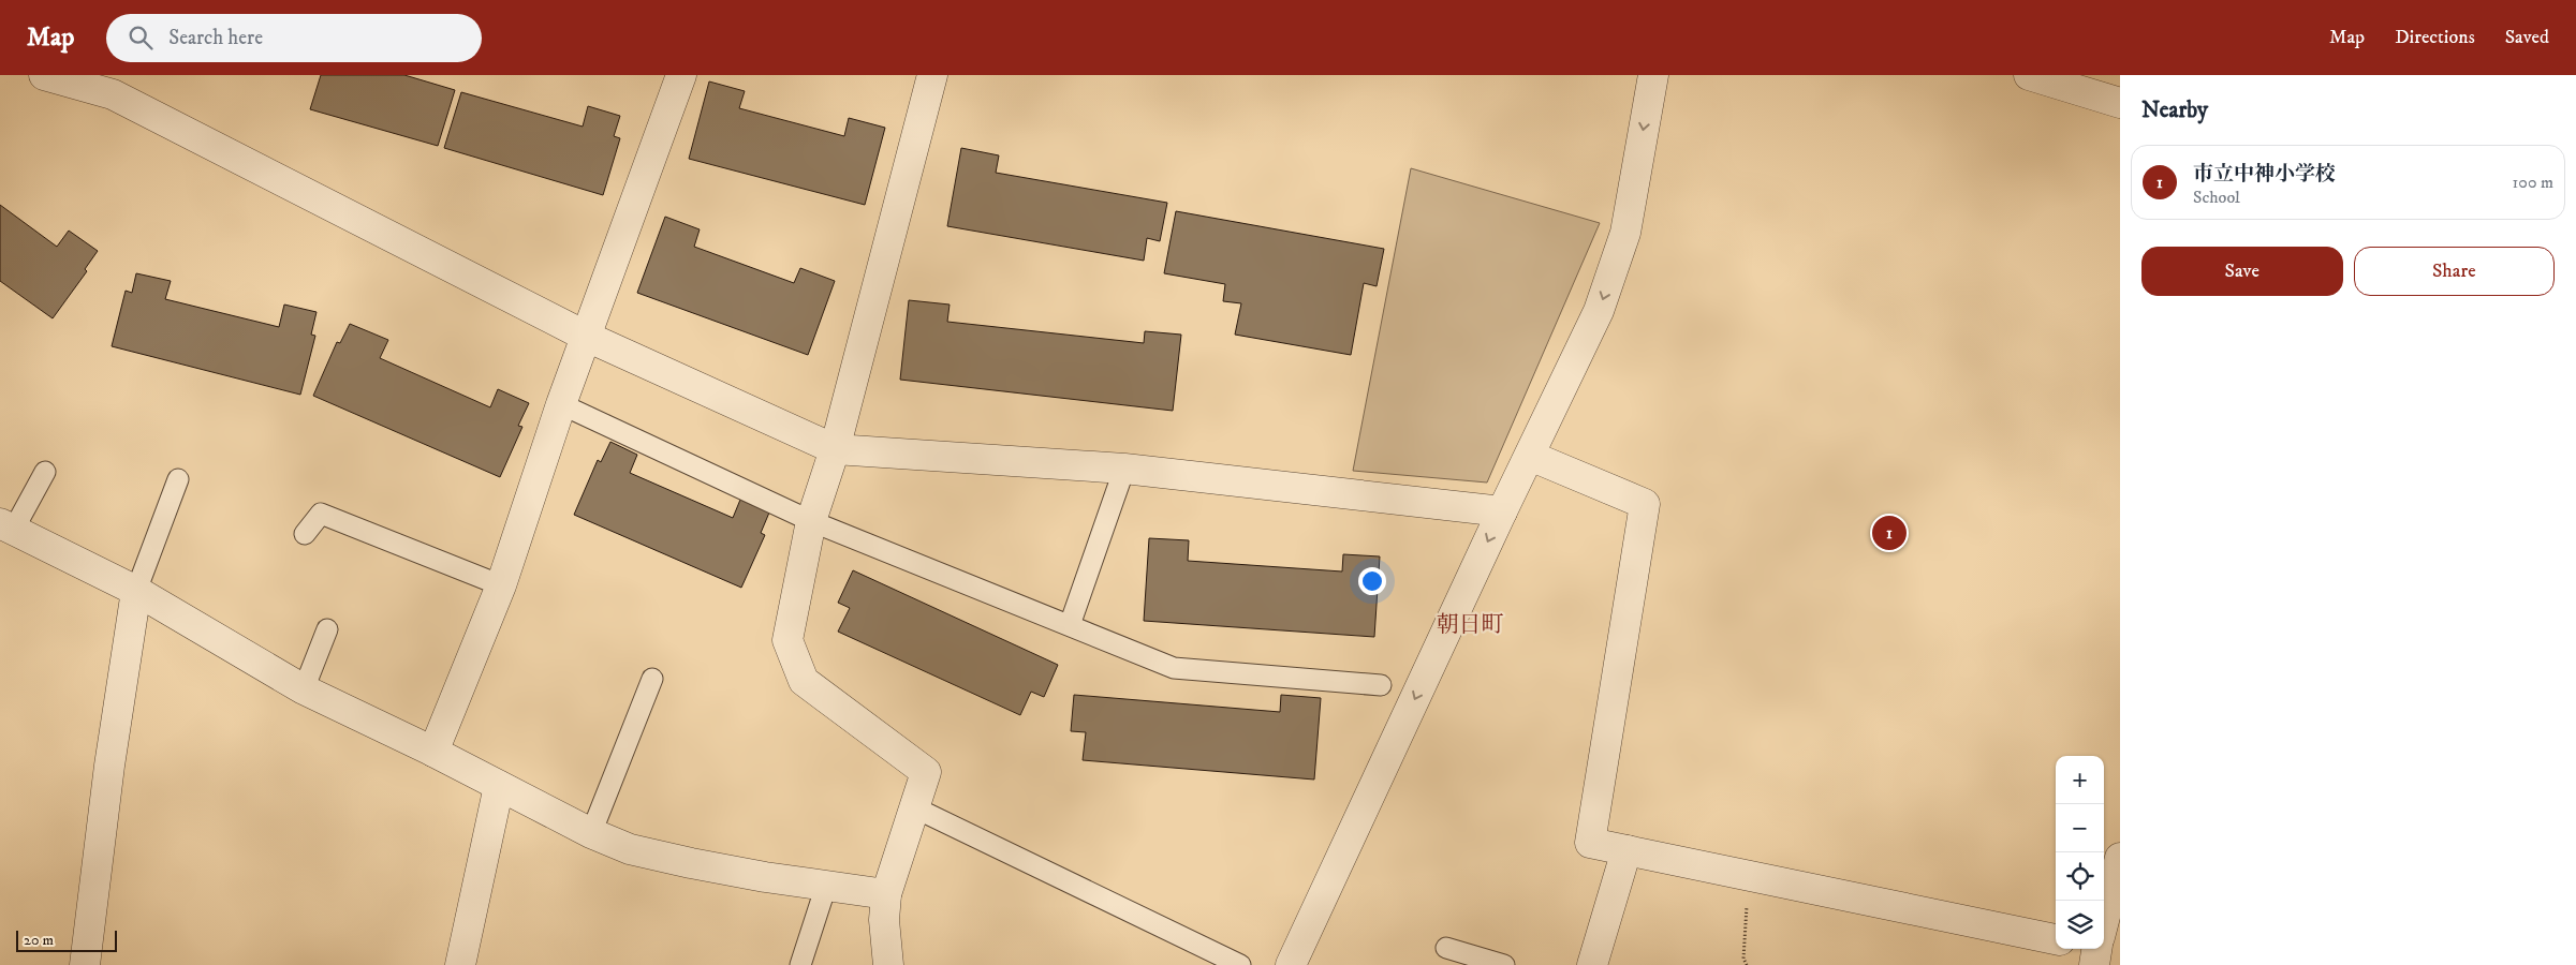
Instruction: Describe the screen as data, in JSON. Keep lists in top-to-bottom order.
{
  "districts": ["朝日町"],
  "scale_bar": "20 m",
  "page": {
    "header": "Map",
    "search": "Search here",
    "nav": ["Map", "Directions", "Saved"],
    "heading": "Nearby",
    "list": [
      {
        "mark": "1",
        "name": "市立中神小学校",
        "note": "School",
        "value": "100 m"
      }
    ],
    "buttons": ["Save", "Share"],
    "pins": "1",
    "map_buttons": ["+", "−"],
    "scale": "20 m"
  }
}
